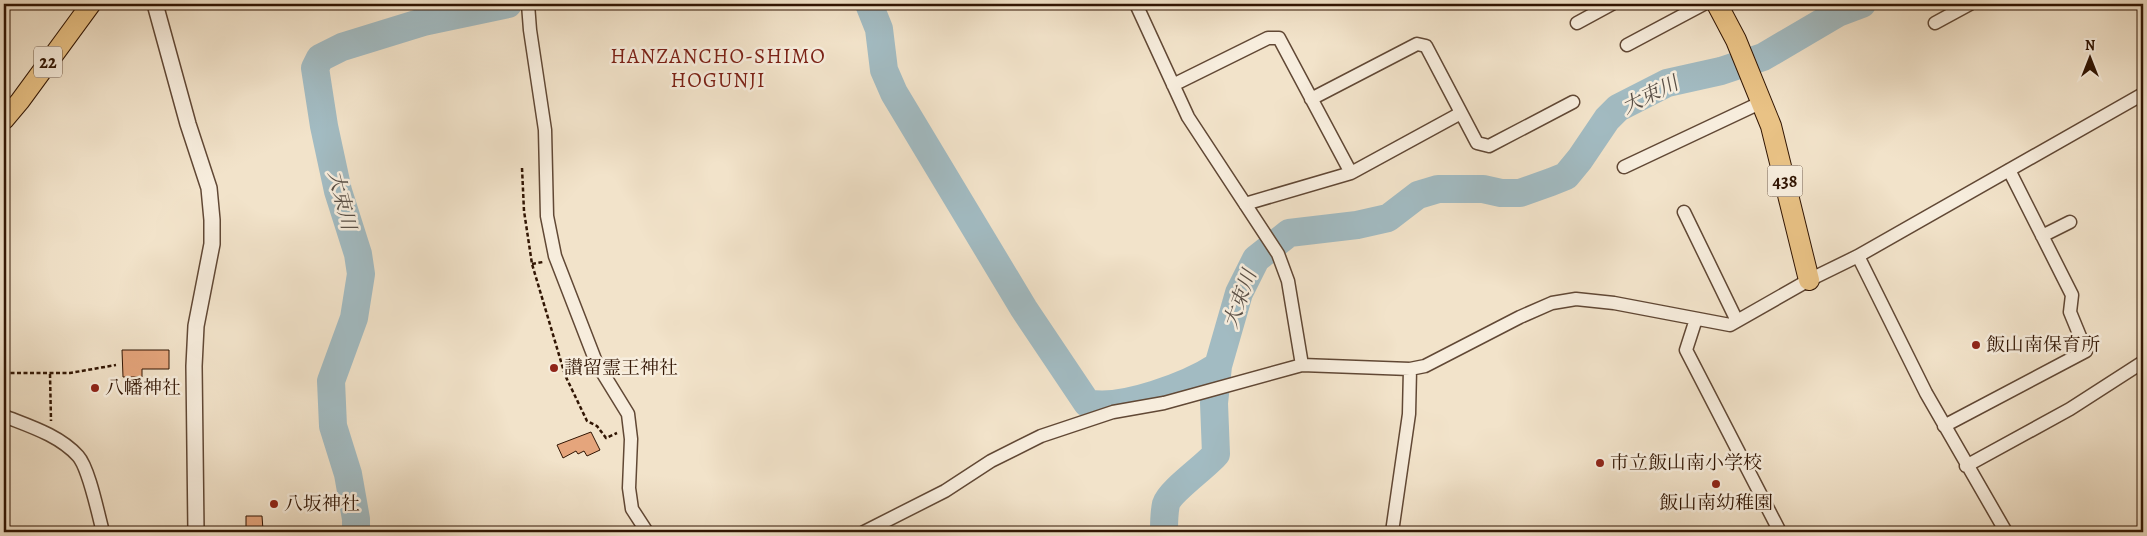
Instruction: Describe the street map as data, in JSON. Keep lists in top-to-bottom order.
{
  "streets": {
    "highway": ["438"],
    "main road": ["22"]
  },
  "districts": ["HANZANCHO-SHIMO HOGUNJI"],
  "water": ["大束川"],
  "places": [
    "飯山南保育所",
    "讃留霊王神社",
    "八幡神社",
    "市立飯山南小学校",
    "飯山南幼稚園",
    "八坂神社"
  ],
  "north": "top"
}
